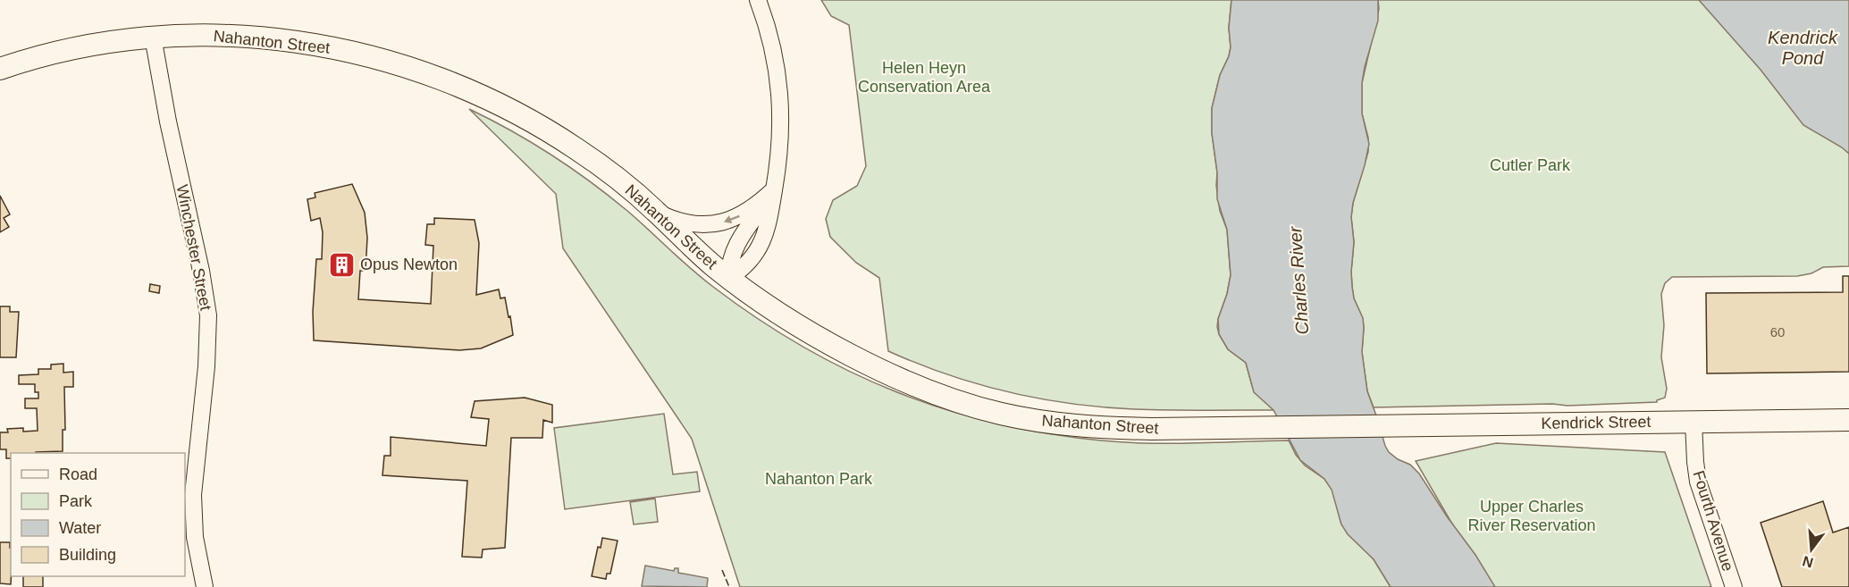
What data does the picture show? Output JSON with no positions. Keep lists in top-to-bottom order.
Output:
{
  "streets": {
    "main road": ["Nahanton Street", "Kendrick Street"],
    "street": ["Winchester Street", "Fourth Avenue"]
  },
  "crossings": [
    ["Nahanton Street", "Winchester Street"],
    ["Nahanton Street", "Kendrick Street"],
    ["Kendrick Street", "Fourth Avenue"]
  ],
  "water": ["Kendrick Pond", "Charles River"],
  "parks": [
    "Helen Heyn Conservation Area",
    "Cutler Park",
    "Nahanton Park",
    "Upper Charles River Reservation"
  ],
  "places": {
    "building": ["Opus Newton"]
  },
  "house_numbers": ["60"],
  "legend": [
    "Road",
    "Park",
    "Water",
    "Building"
  ],
  "north": "bottom"
}
